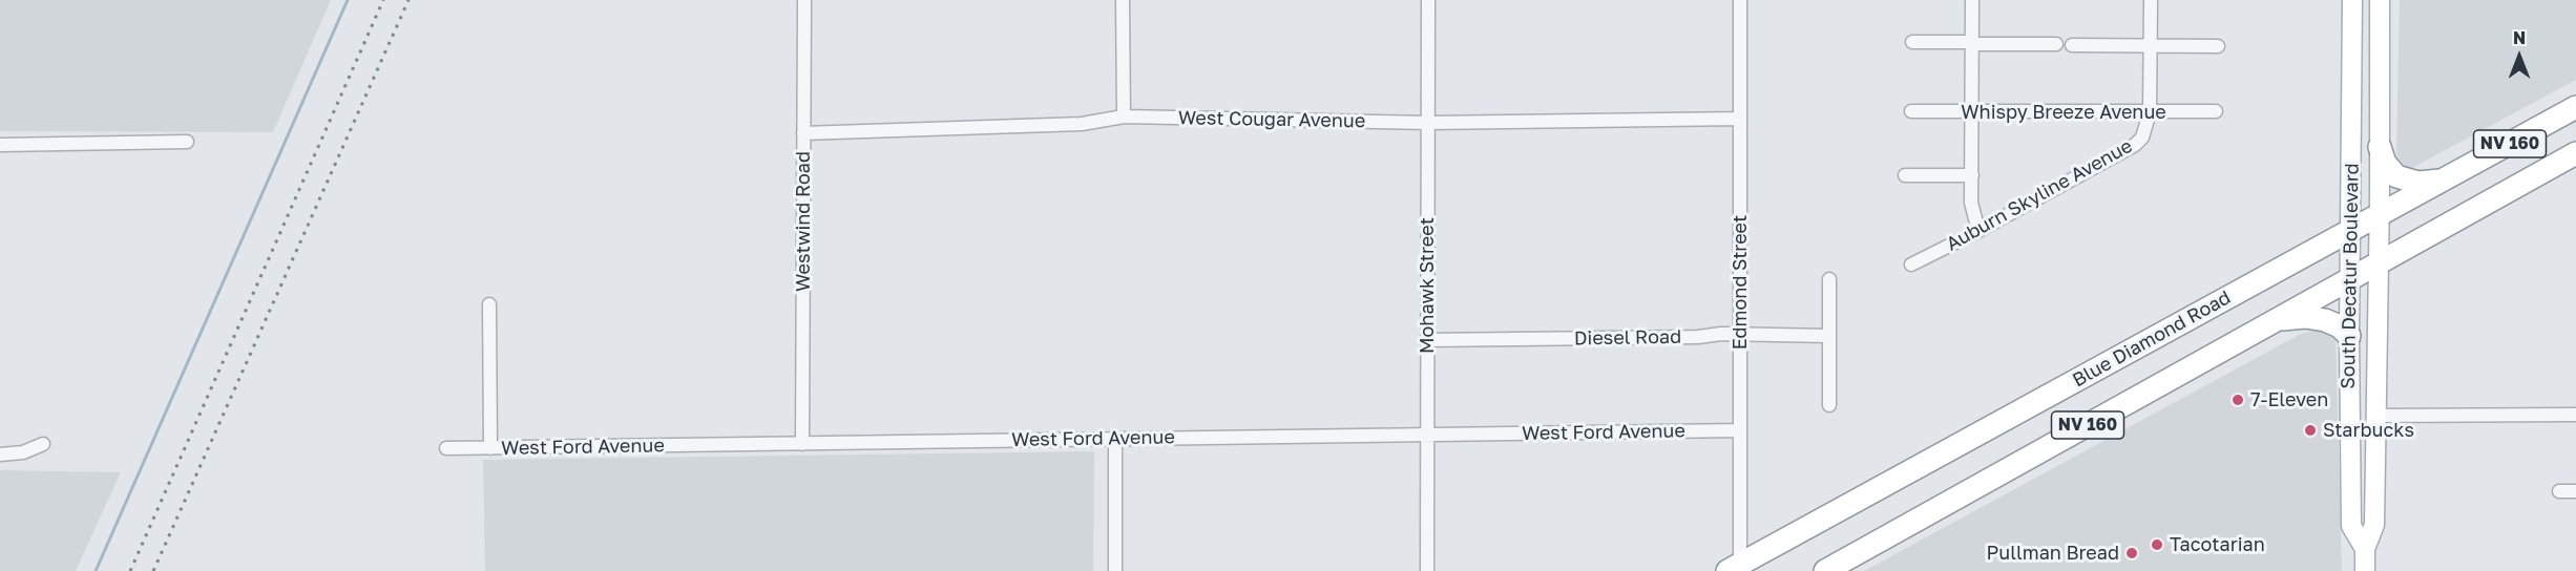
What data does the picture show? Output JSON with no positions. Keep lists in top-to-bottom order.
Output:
{
  "streets": {
    "highway": ["NV 160", "Blue Diamond Road"],
    "main road": ["South Decatur Boulevard"],
    "street": [
      "Whispy Breeze Avenue",
      "West Cougar Avenue",
      "Auburn Skyline Avenue",
      "Westwind Road",
      "Edmond Street",
      "Mohawk Street",
      "Diesel Road",
      "West Ford Avenue"
    ]
  },
  "crossings": [
    ["Whispy Breeze Avenue", "Auburn Skyline Avenue"],
    ["West Cougar Avenue", "Westwind Road"],
    ["West Cougar Avenue", "Edmond Street"],
    ["West Cougar Avenue", "Mohawk Street"],
    ["NV 160", "South Decatur Boulevard"],
    ["Westwind Road", "West Ford Avenue"],
    ["South Decatur Boulevard", "Blue Diamond Road"],
    ["Edmond Street", "Diesel Road"],
    ["Edmond Street", "Blue Diamond Road"],
    ["Edmond Street", "West Ford Avenue"],
    ["Mohawk Street", "Diesel Road"],
    ["Mohawk Street", "West Ford Avenue"]
  ],
  "places": [
    "7-Eleven",
    "Starbucks",
    "Tacotarian",
    "Pullman Bread"
  ],
  "north": "top"
}
